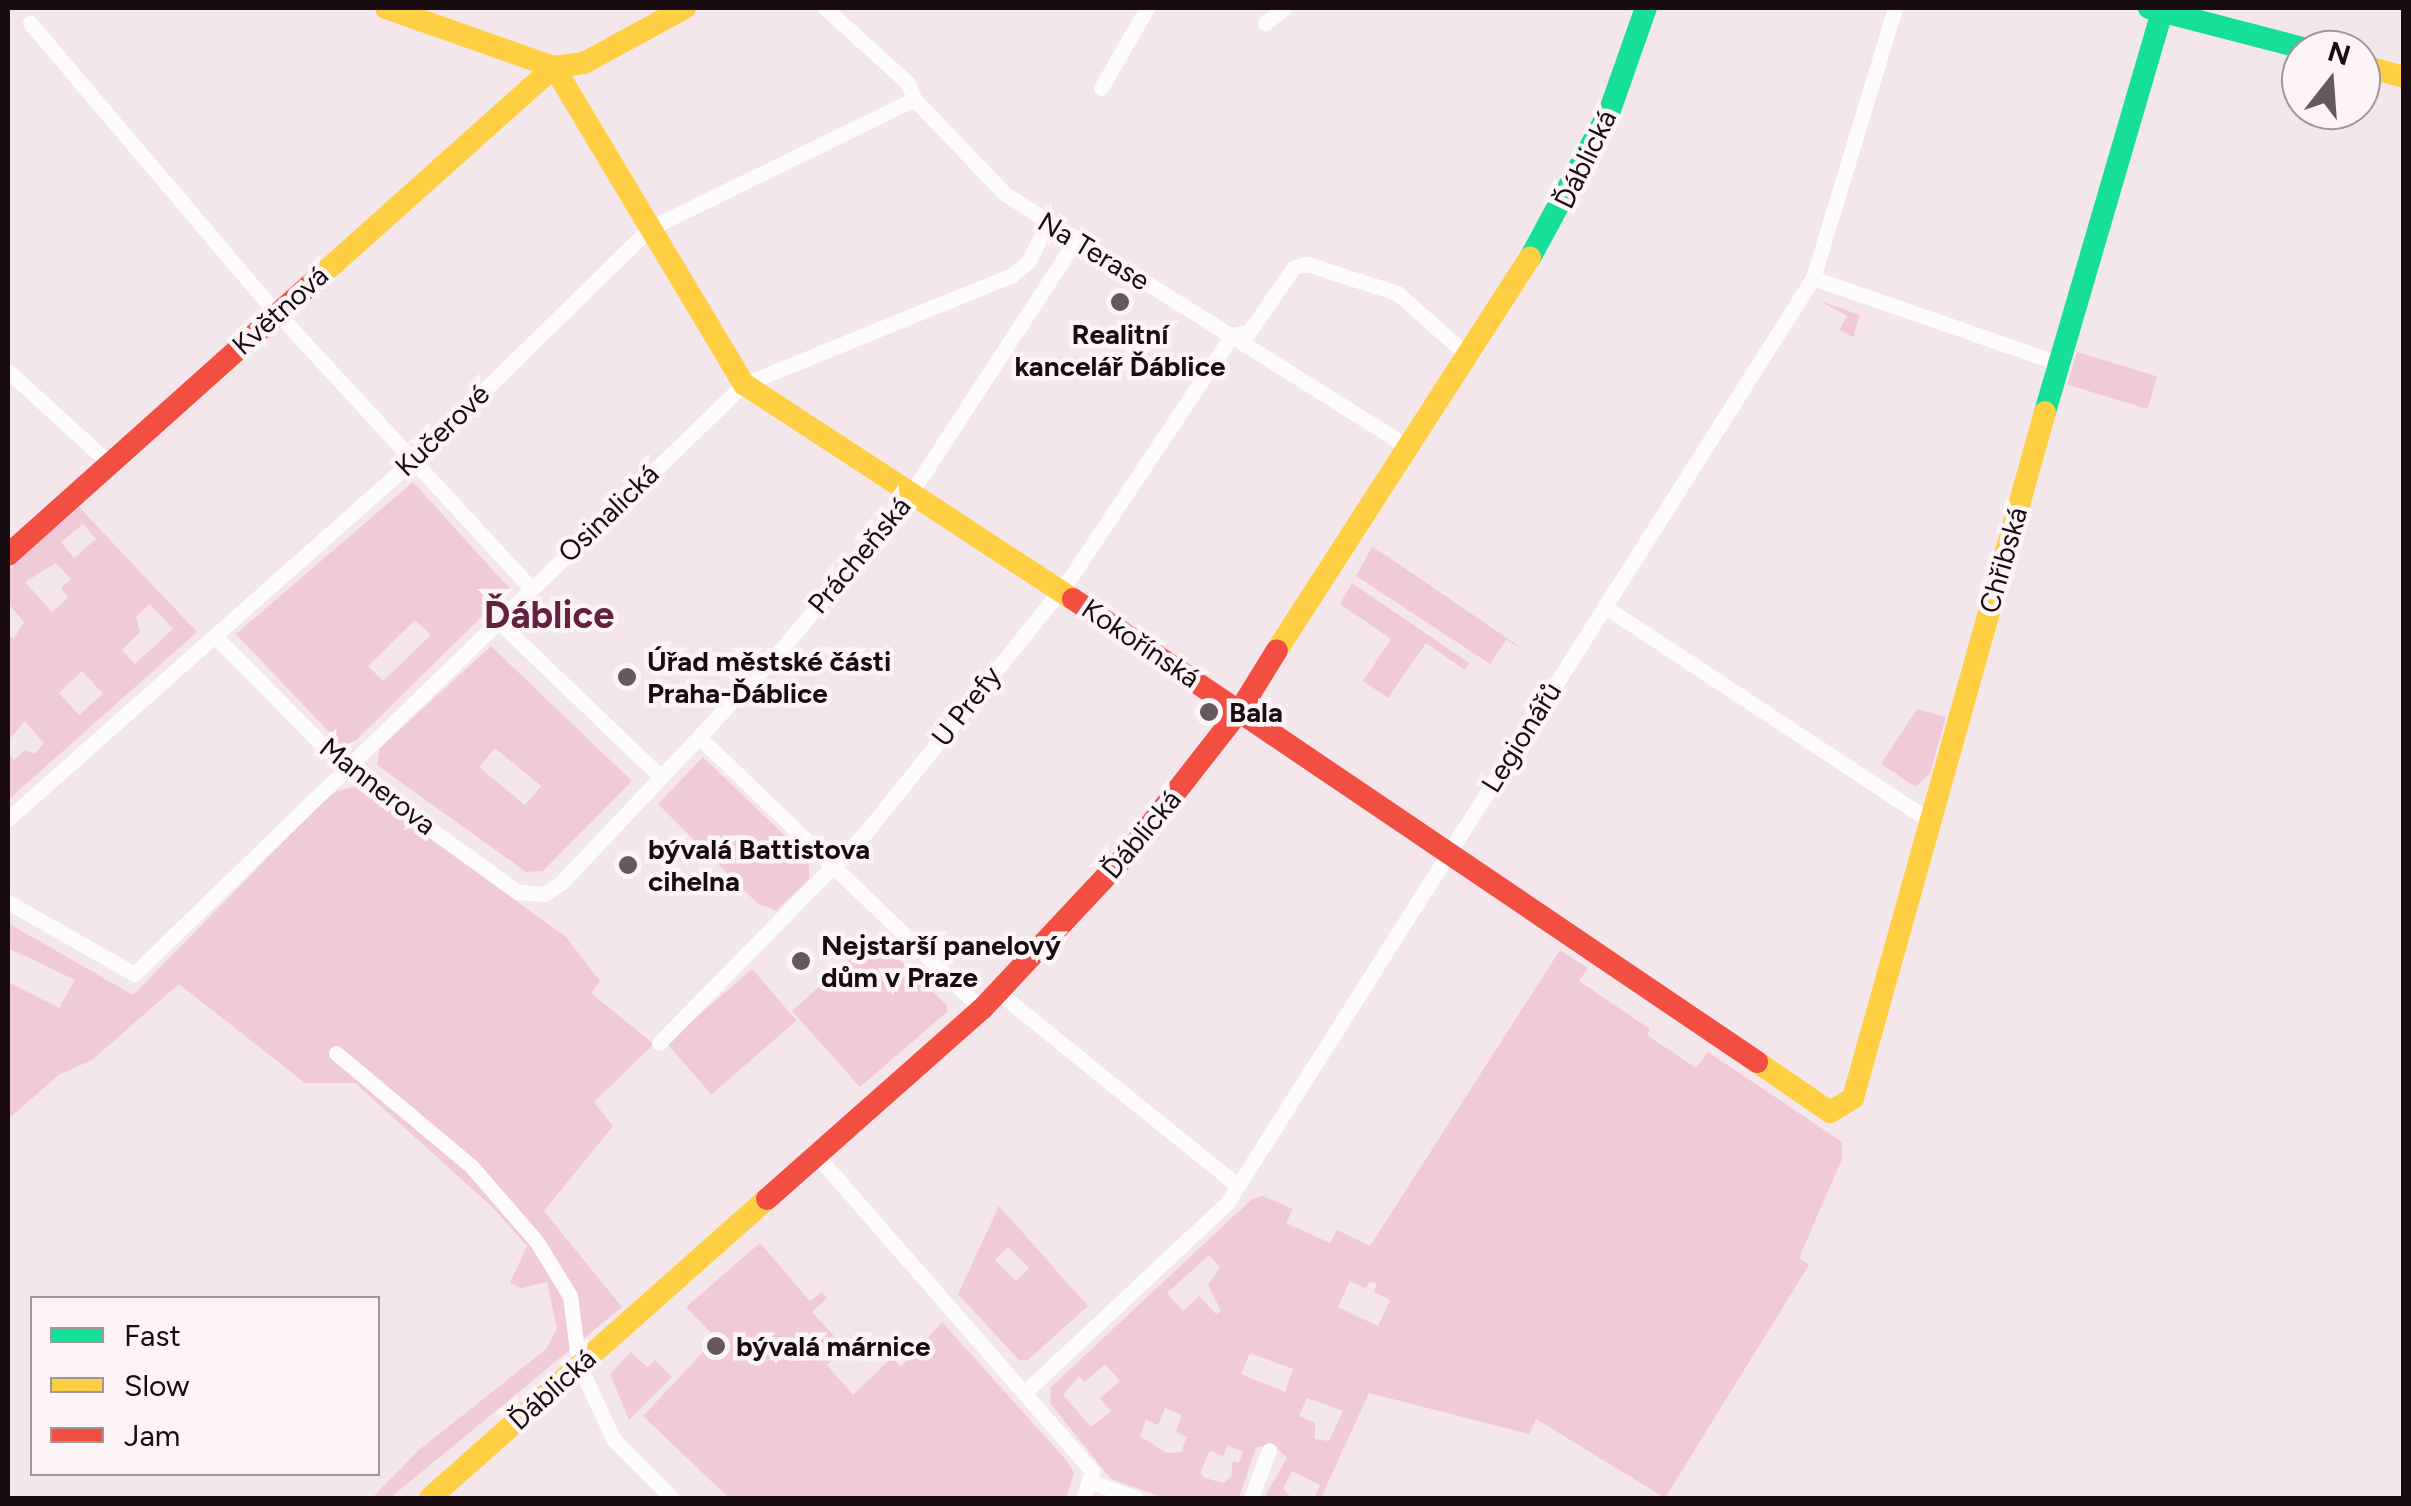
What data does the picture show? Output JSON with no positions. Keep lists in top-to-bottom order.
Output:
{
  "streets": {
    "street": [
      "Ďáblická",
      "Na Terase",
      "Květnová",
      "Kučerové",
      "Osinalická",
      "Prácheňská",
      "Chřibská",
      "Kokořínská",
      "U Prefy",
      "Legionářů",
      "Mannerova"
    ]
  },
  "crossings": [
    ["Ďáblická", "Na Terase"],
    ["Ďáblická", "Kokořínská"],
    ["Ďáblická", "U Prefy"],
    ["Na Terase", "Kučerové"],
    ["Na Terase", "Osinalická"],
    ["Na Terase", "Prácheňská"],
    ["Na Terase", "U Prefy"],
    ["Květnová", "Kokořínská"],
    ["Kučerové", "Kokořínská"],
    ["Kučerové", "Mannerova"],
    ["Osinalická", "Kokořínská"],
    ["Osinalická", "Mannerova"],
    ["Prácheňská", "Kokořínská"],
    ["Prácheňská", "Mannerova"],
    ["Chřibská", "Kokořínská"],
    ["Kokořínská", "U Prefy"],
    ["Kokořínská", "Legionářů"]
  ],
  "districts": ["Ďáblice"],
  "places": [
    "Realitní kancelář Ďáblice",
    "Úřad městské části Praha-Ďáblice",
    "Bala",
    "bývalá Battistova cihelna",
    "Nejstarší panelový dům v Praze",
    "bývalá márnice"
  ],
  "legend": ["Fast", "Slow", "Jam"],
  "north": "top"
}
